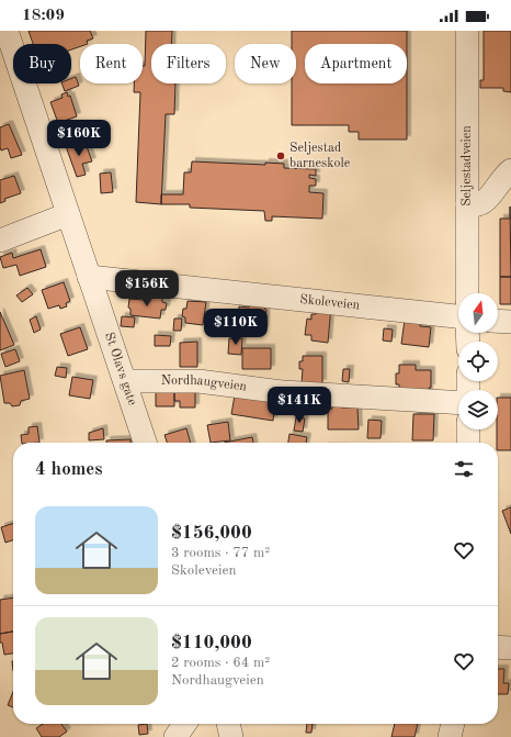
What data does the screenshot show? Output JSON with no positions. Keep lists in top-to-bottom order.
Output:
{
  "streets": {
    "street": [
      "Seljestadveien",
      "Skoleveien",
      "St Olavs gate",
      "Nordhaugveien"
    ]
  },
  "crossings": [
    ["Skoleveien", "St Olavs gate"],
    ["St Olavs gate", "Nordhaugveien"]
  ],
  "places": ["Seljestad barneskole"],
  "north": "top",
  "page": {
    "status": "18:09",
    "chip": [
      "Buy",
      "Rent",
      "Filters",
      "New",
      "Apartment"
    ],
    "price": [
      "$160K",
      "$156K",
      "$110K",
      "$141K"
    ],
    "heading": "4 homes",
    "list": [
      {
        "name": "$156,000",
        "note": "3 rooms · 77 m² · Skoleveien"
      },
      {
        "name": "$110,000",
        "note": "2 rooms · 64 m² · Nordhaugveien"
      }
    ]
  }
}
